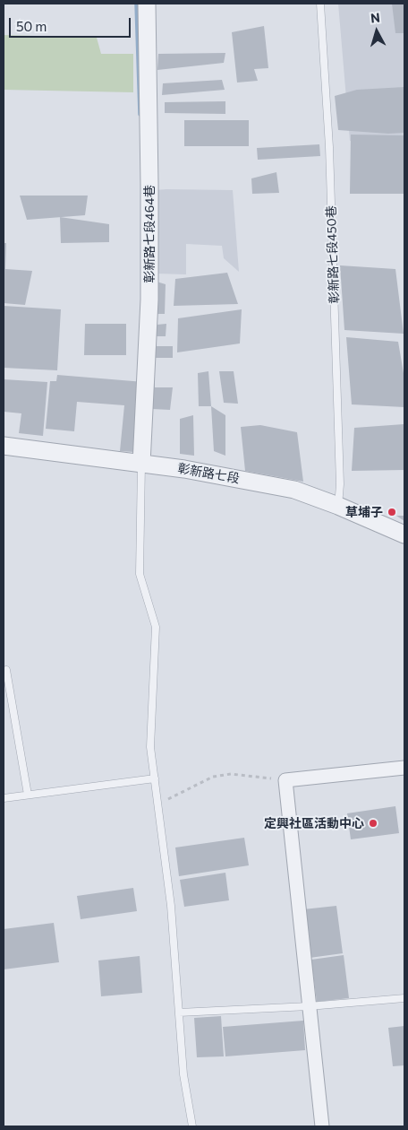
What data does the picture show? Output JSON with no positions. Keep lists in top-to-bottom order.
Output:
{
  "streets": {
    "street": ["彰新路七段464巷", "彰新路七段"],
    "lane": ["彰新路七段450巷"]
  },
  "crossings": [
    ["彰新路七段464巷", "彰新路七段"],
    ["彰新路七段450巷", "彰新路七段"]
  ],
  "places": ["草埔子", "定興社區活動中心"],
  "scale_bar": "50 m",
  "north": "top"
}
